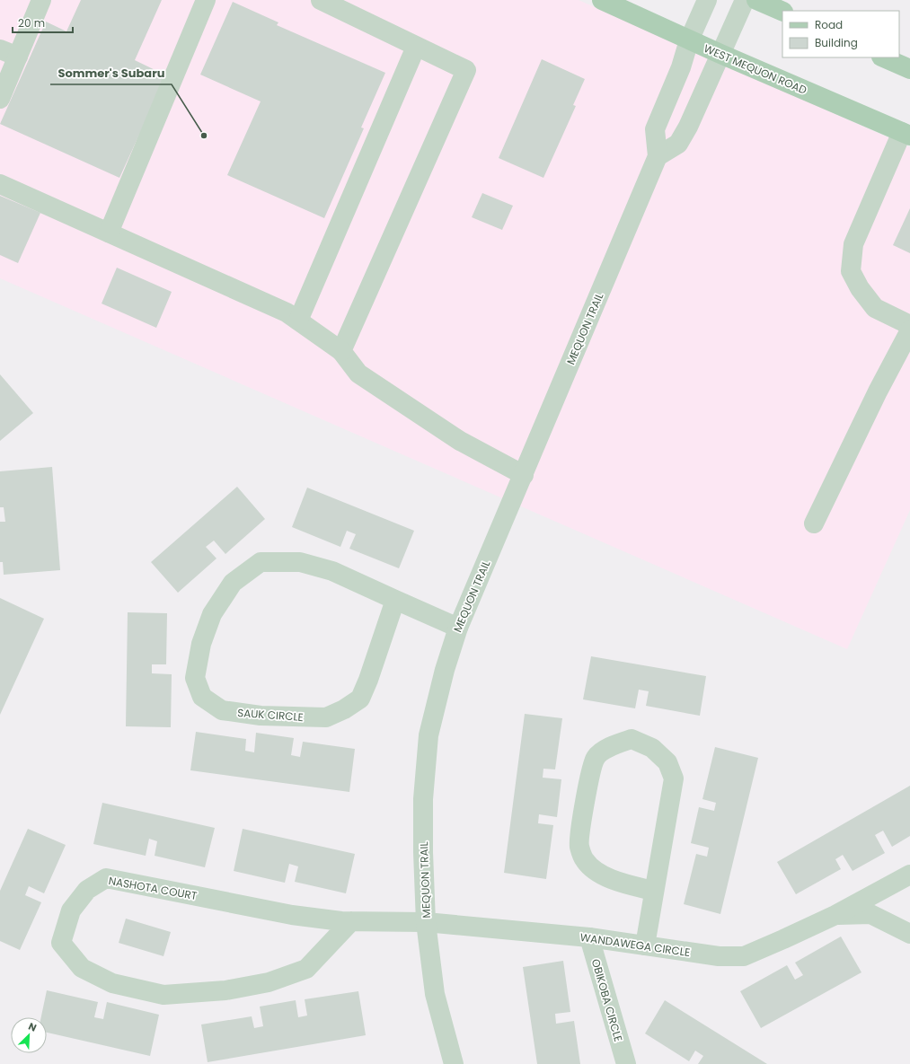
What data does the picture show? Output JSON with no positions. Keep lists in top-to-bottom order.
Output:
{
  "streets": {
    "main road": ["WEST MEQUON ROAD"],
    "street": [
      "MEQUON TRAIL",
      "SAUK CIRCLE",
      "NASHOTA COURT",
      "WANDAWEGA CIRCLE",
      "OBIKOBA CIRCLE"
    ]
  },
  "crossings": [
    ["WEST MEQUON ROAD", "MEQUON TRAIL"],
    ["MEQUON TRAIL", "SAUK CIRCLE"],
    ["MEQUON TRAIL", "NASHOTA COURT"],
    ["MEQUON TRAIL", "WANDAWEGA CIRCLE"],
    ["NASHOTA COURT", "WANDAWEGA CIRCLE"],
    ["WANDAWEGA CIRCLE", "OBIKOBA CIRCLE"]
  ],
  "places": ["Sommer's Subaru"],
  "legend": ["Road", "Building"],
  "scale_bar": "20 m",
  "north": "top right"
}
